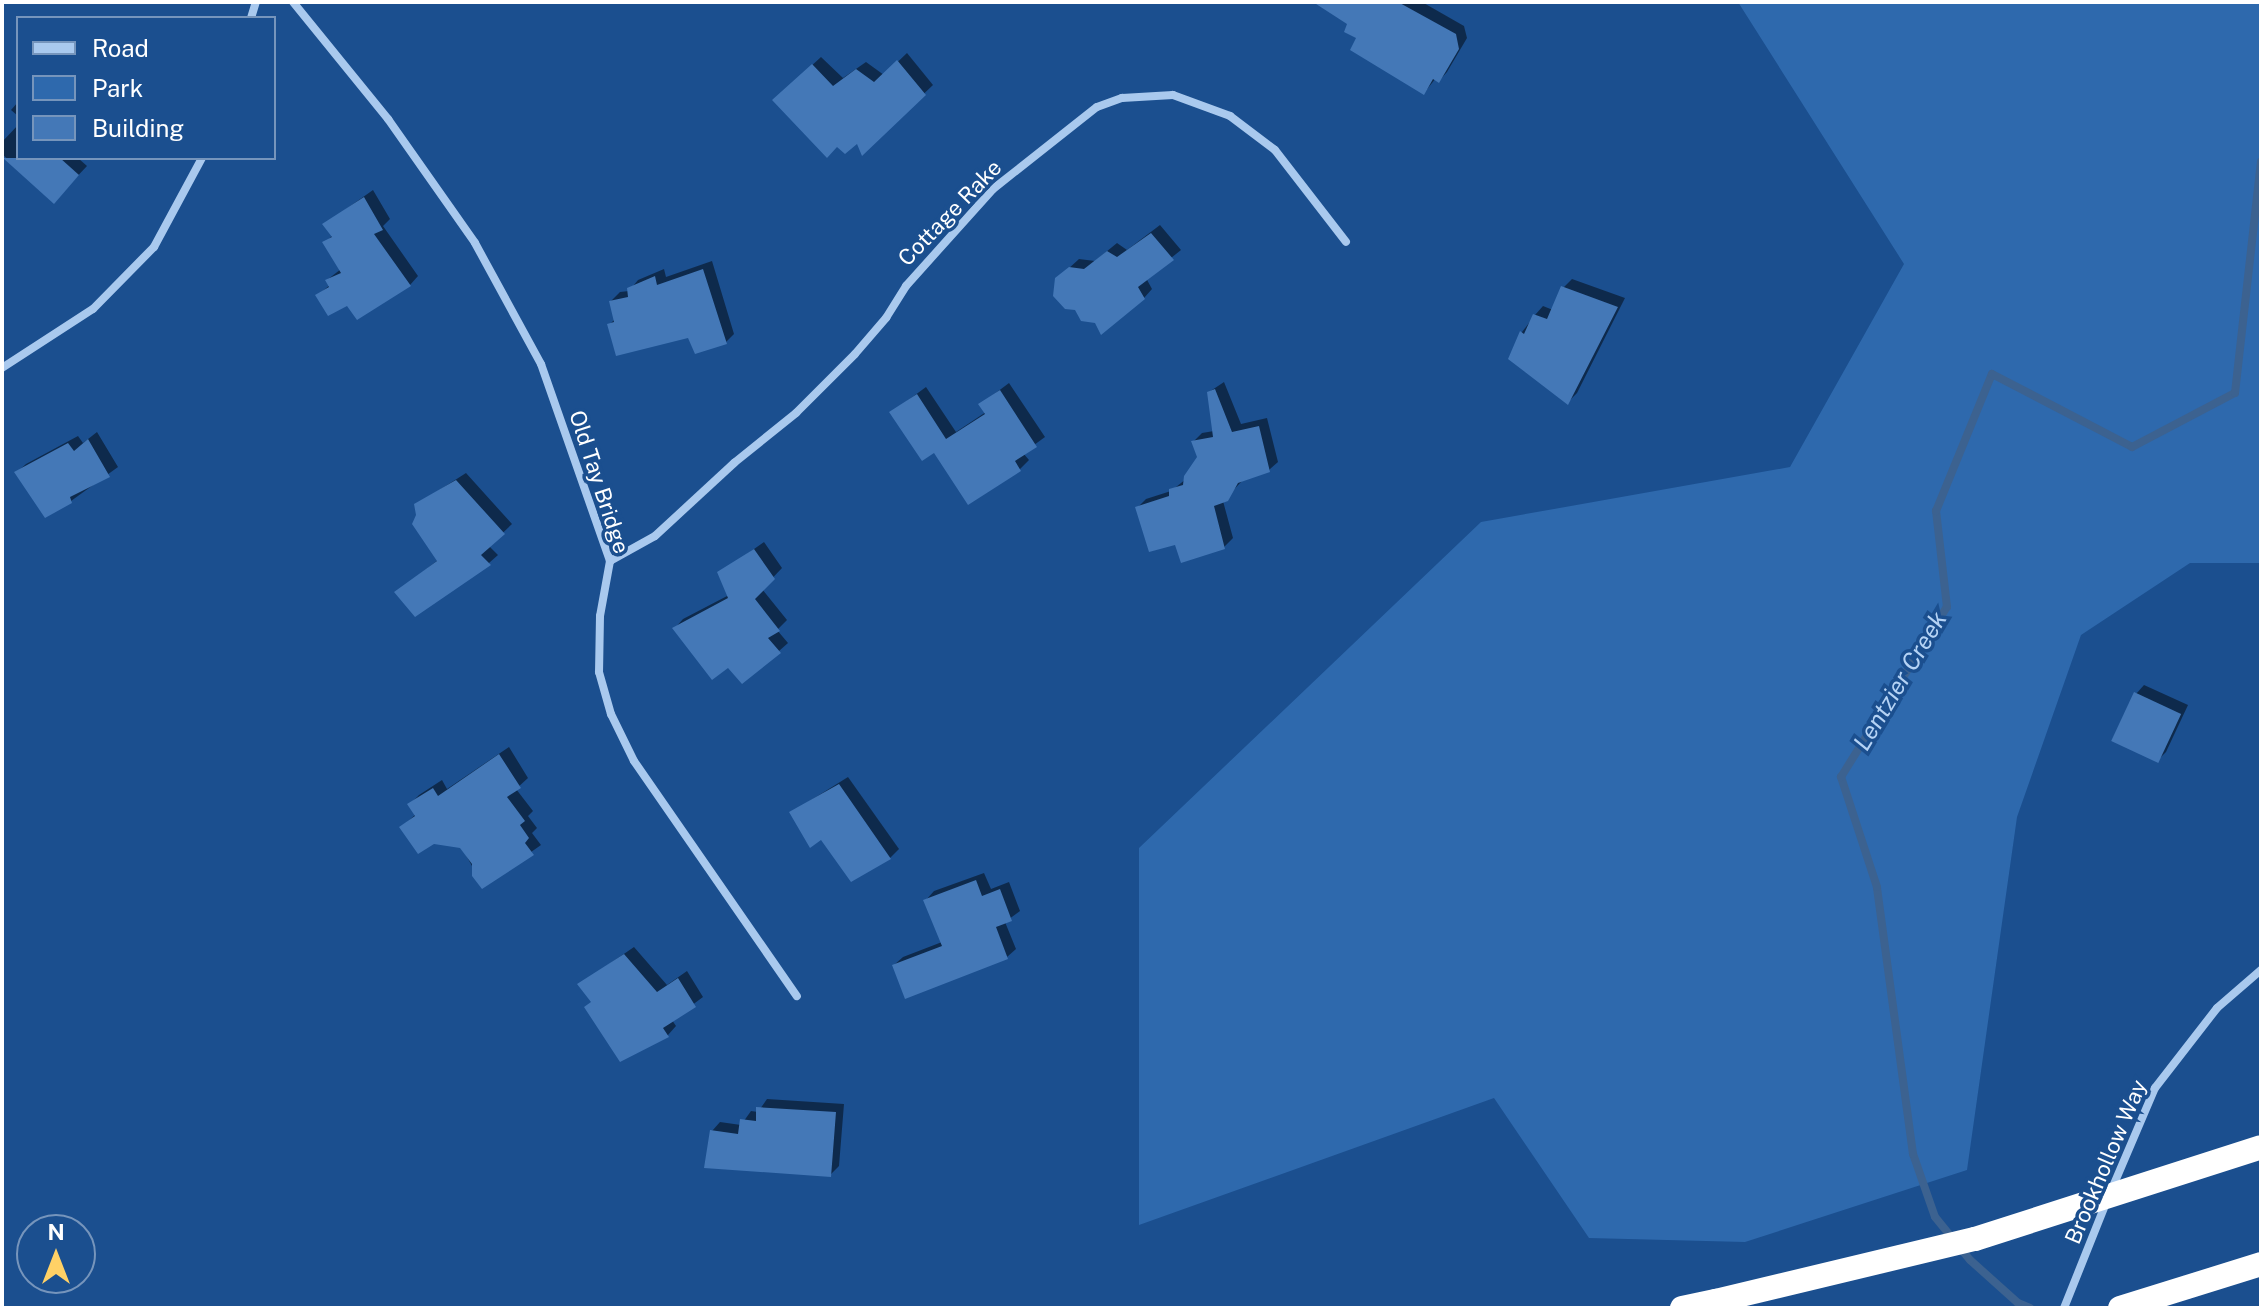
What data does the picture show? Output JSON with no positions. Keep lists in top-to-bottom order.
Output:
{
  "streets": {
    "street": ["Cottage Rake", "Old Tay Bridge", "Brookhollow Way"]
  },
  "crossings": [
    ["Cottage Rake", "Old Tay Bridge"]
  ],
  "water": ["Lentzier Creek"],
  "legend": ["Road", "Park", "Building"],
  "north": "top"
}
